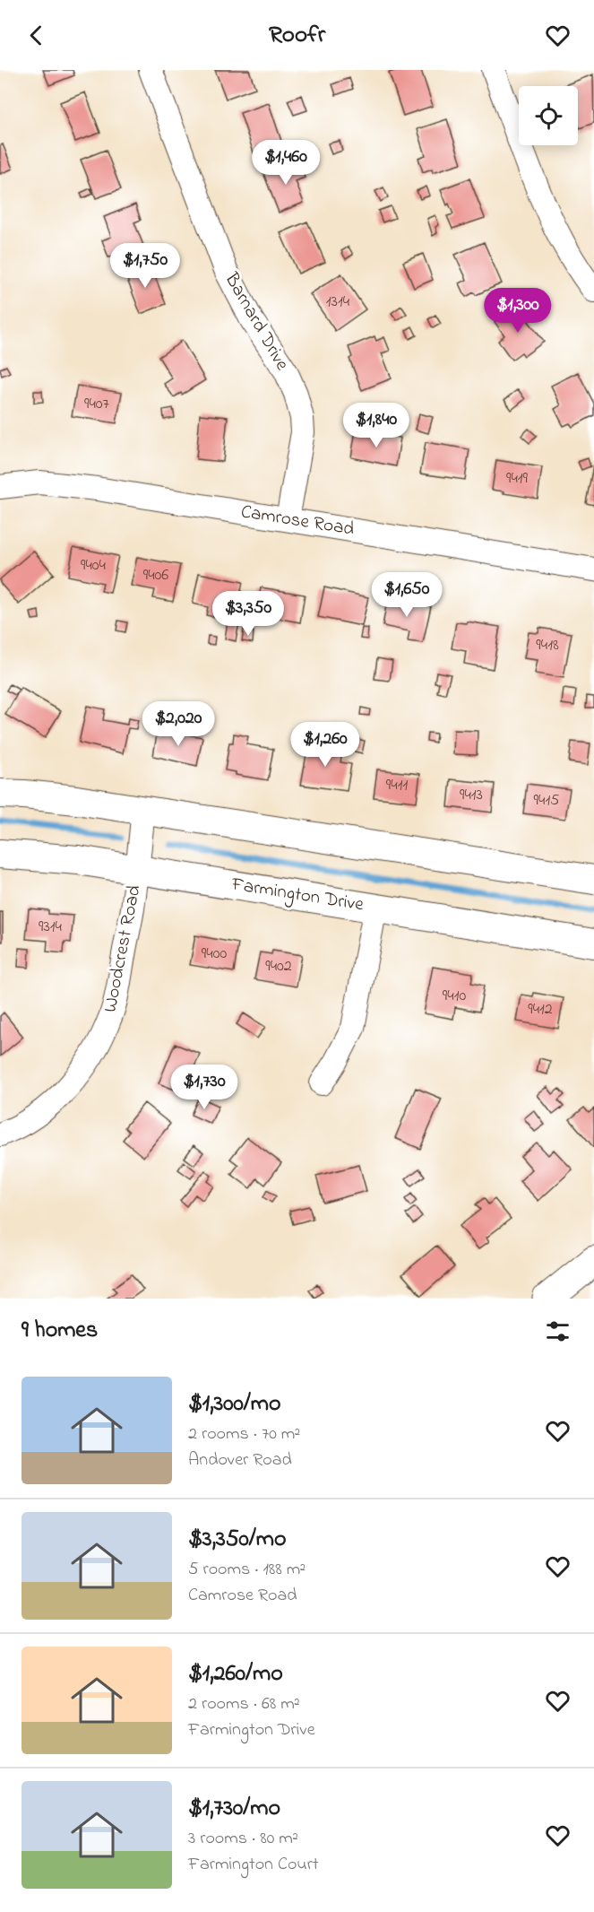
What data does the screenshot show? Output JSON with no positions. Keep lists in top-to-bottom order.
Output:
{
  "streets": {
    "street": [
      "Barnard Drive",
      "Camrose Road",
      "Farmington Drive",
      "Woodcrest Road"
    ]
  },
  "crossings": [
    ["Barnard Drive", "Camrose Road"],
    ["Farmington Drive", "Woodcrest Road"]
  ],
  "house_numbers": [
    "1314",
    "9407",
    "9419",
    "9404",
    "9406",
    "9418",
    "9411",
    "9413",
    "9415",
    "9314",
    "9400",
    "9402",
    "9410",
    "9412"
  ],
  "page": {
    "header": "Roofr",
    "price": [
      "$1,460",
      "$1,750",
      "$1,300",
      "$1,840",
      "$1,650",
      "$3,350",
      "$2,020",
      "$1,260",
      "$1,730"
    ],
    "heading": "9 homes",
    "list": [
      {
        "name": "$1,300/mo",
        "note": "2 rooms · 70 m² · Andover Road"
      },
      {
        "name": "$3,350/mo",
        "note": "5 rooms · 188 m² · Camrose Road"
      },
      {
        "name": "$1,260/mo",
        "note": "2 rooms · 68 m² · Farmington Drive"
      },
      {
        "name": "$1,730/mo",
        "note": "3 rooms · 80 m² · Farmington Court"
      }
    ]
  }
}
